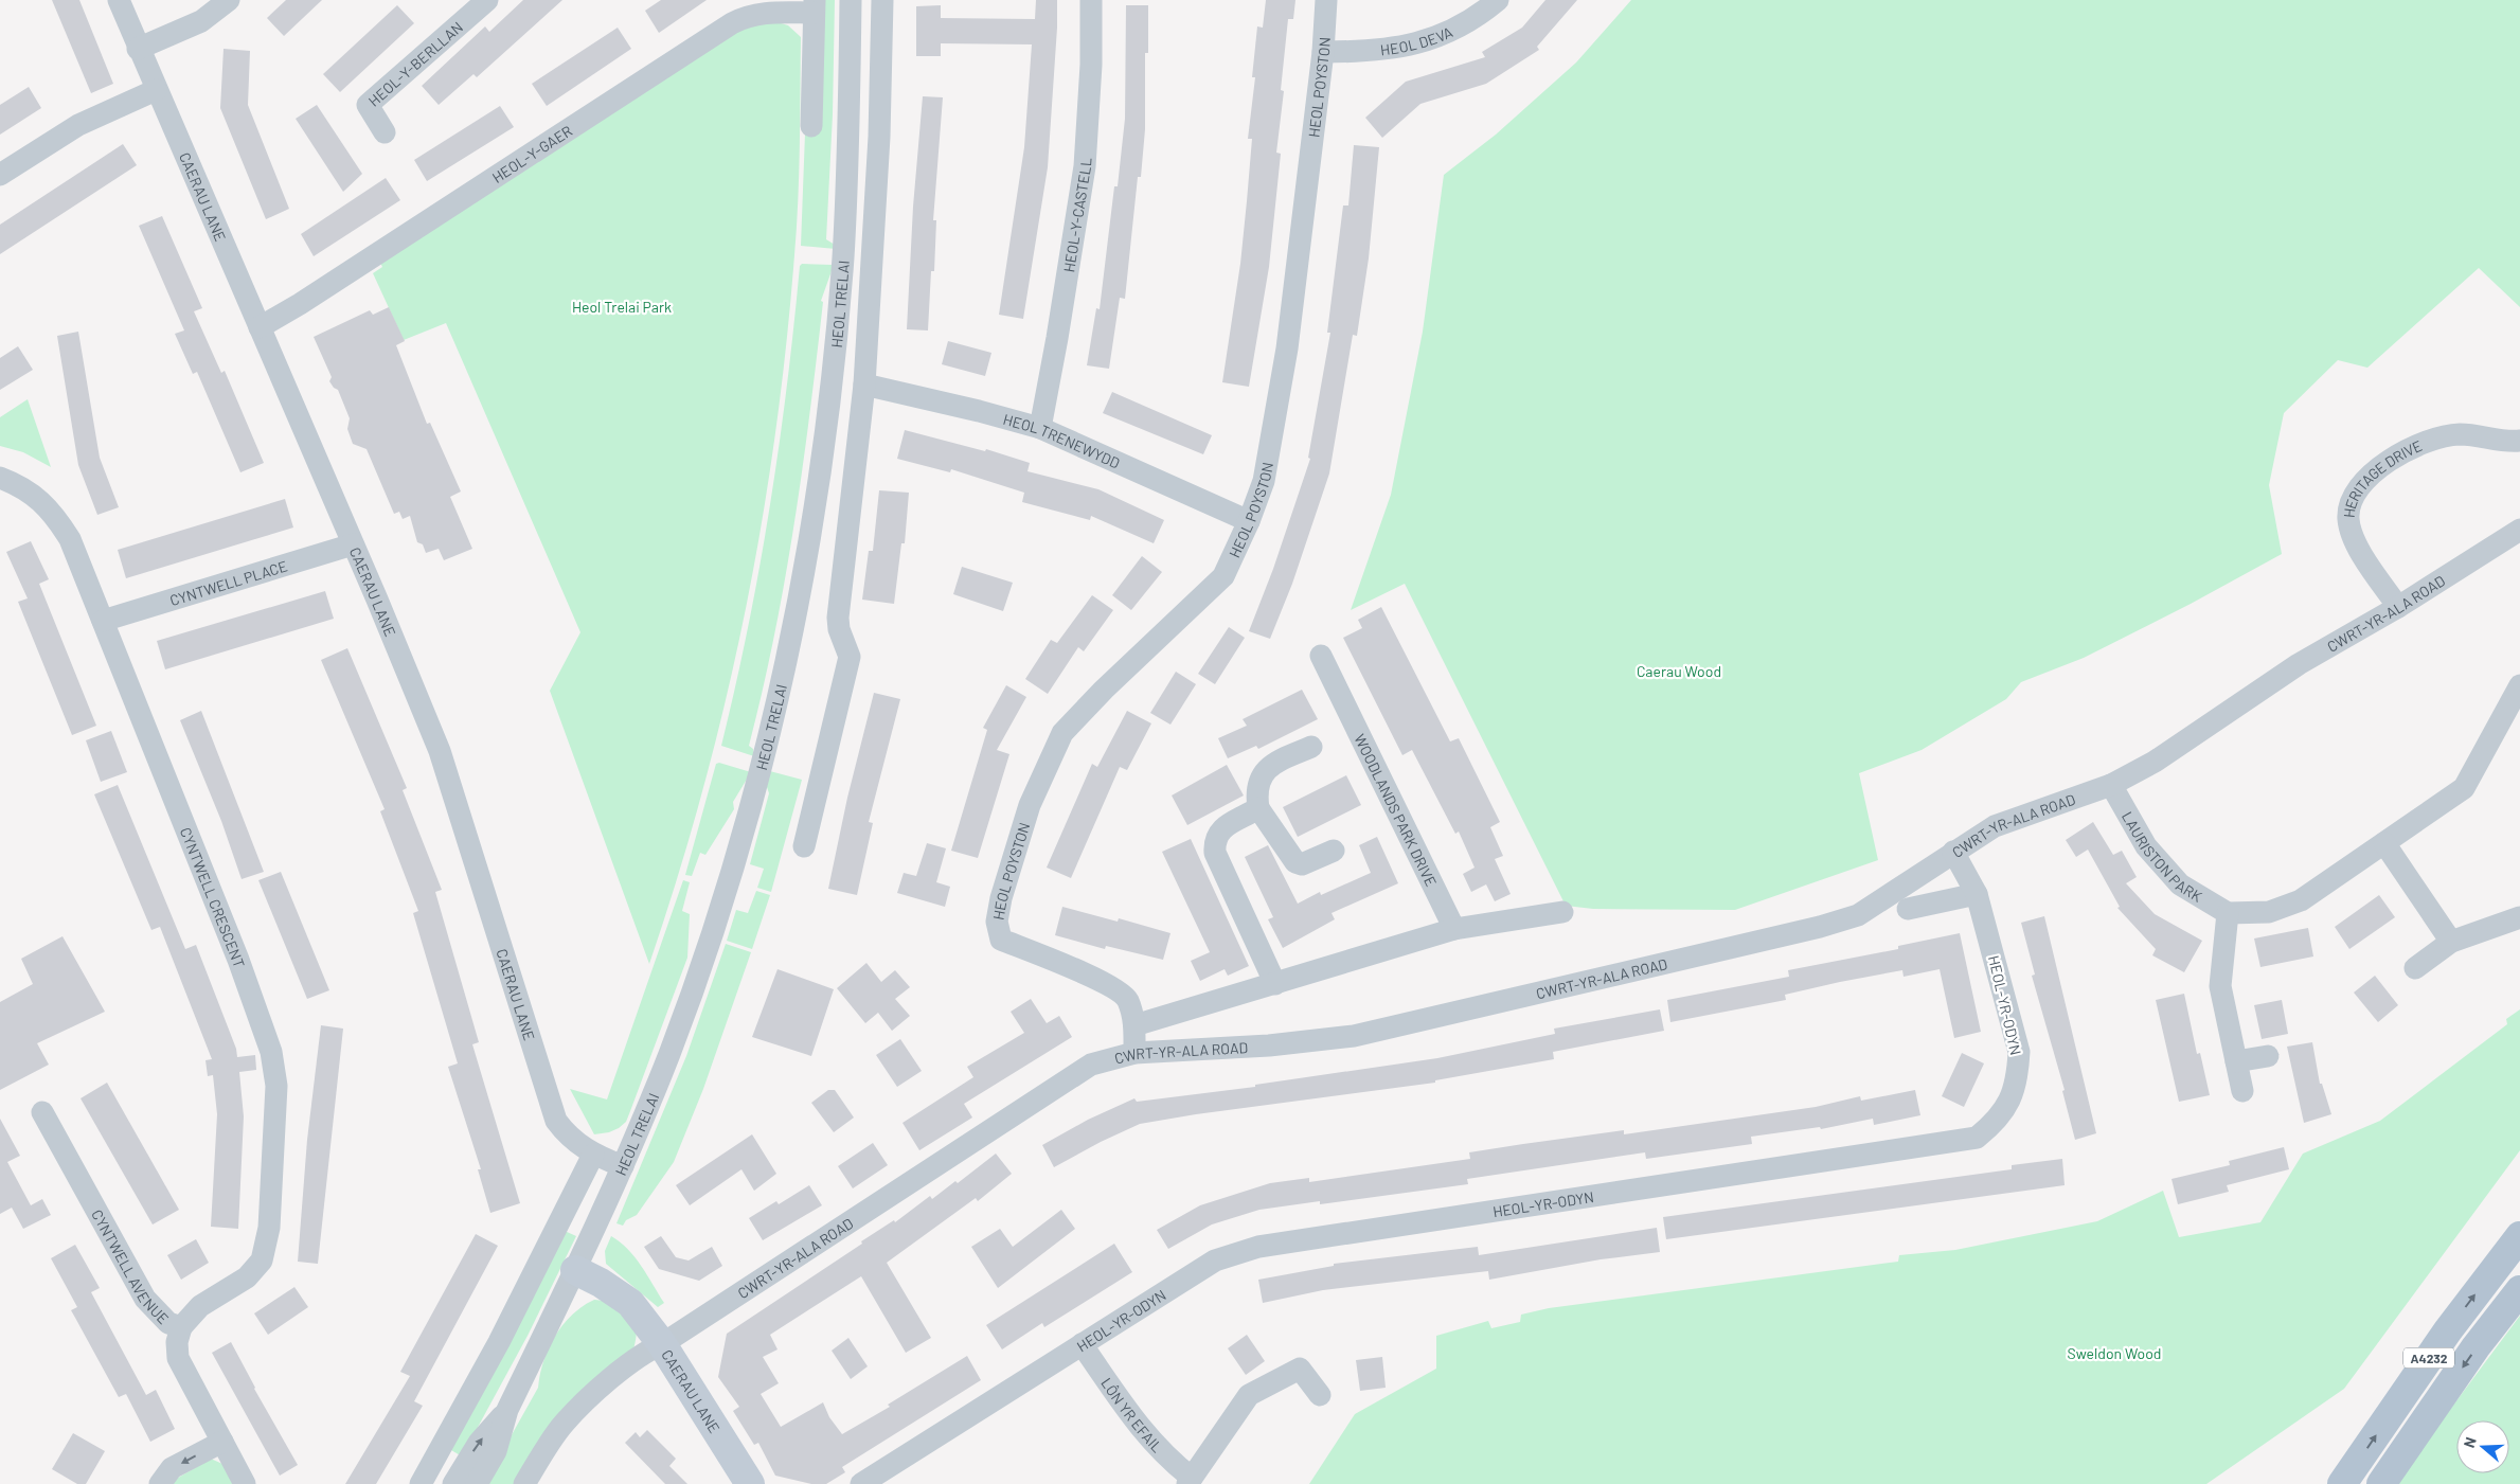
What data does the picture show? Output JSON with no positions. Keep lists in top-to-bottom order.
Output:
{
  "streets": {
    "main road": ["A4232"],
    "street": [
      "HEOL DEVA",
      "HEOL-Y-BERLLAN",
      "HEOL POYSTON",
      "HEOL-Y-GAER",
      "CAERAU LANE",
      "HEOL-Y-CASTELL",
      "HEOL TRELAI",
      "HEOL TRENEWYDD",
      "HERITAGE DRIVE",
      "CYNTWELL PLACE",
      "CWRT-YR-ALA ROAD",
      "WOODLANDS PARK DRIVE",
      "LAURISTON PARK",
      "CYNTWELL CRESCENT",
      "HEOL-YR-ODYN",
      "CYNTWELL AVENUE",
      "LÔN YR EFAIL"
    ]
  },
  "crossings": [
    ["HEOL DEVA", "HEOL POYSTON"],
    ["HEOL POYSTON", "HEOL TRENEWYDD"],
    ["HEOL-Y-GAER", "CAERAU LANE"],
    ["CAERAU LANE", "HEOL TRELAI"],
    ["CAERAU LANE", "CYNTWELL PLACE"],
    ["CAERAU LANE", "CWRT-YR-ALA ROAD"],
    ["HEOL-Y-CASTELL", "HEOL TRENEWYDD"],
    ["HEOL TRELAI", "HEOL TRENEWYDD"],
    ["HERITAGE DRIVE", "CWRT-YR-ALA ROAD"],
    ["CYNTWELL PLACE", "CYNTWELL CRESCENT"],
    ["CWRT-YR-ALA ROAD", "LAURISTON PARK"],
    ["CWRT-YR-ALA ROAD", "HEOL-YR-ODYN"],
    ["CYNTWELL CRESCENT", "CYNTWELL AVENUE"],
    ["HEOL-YR-ODYN", "LÔN YR EFAIL"]
  ],
  "parks": ["Heol Trelai Park", "Caerau Wood", "Sweldon Wood"],
  "north": "left"
}
